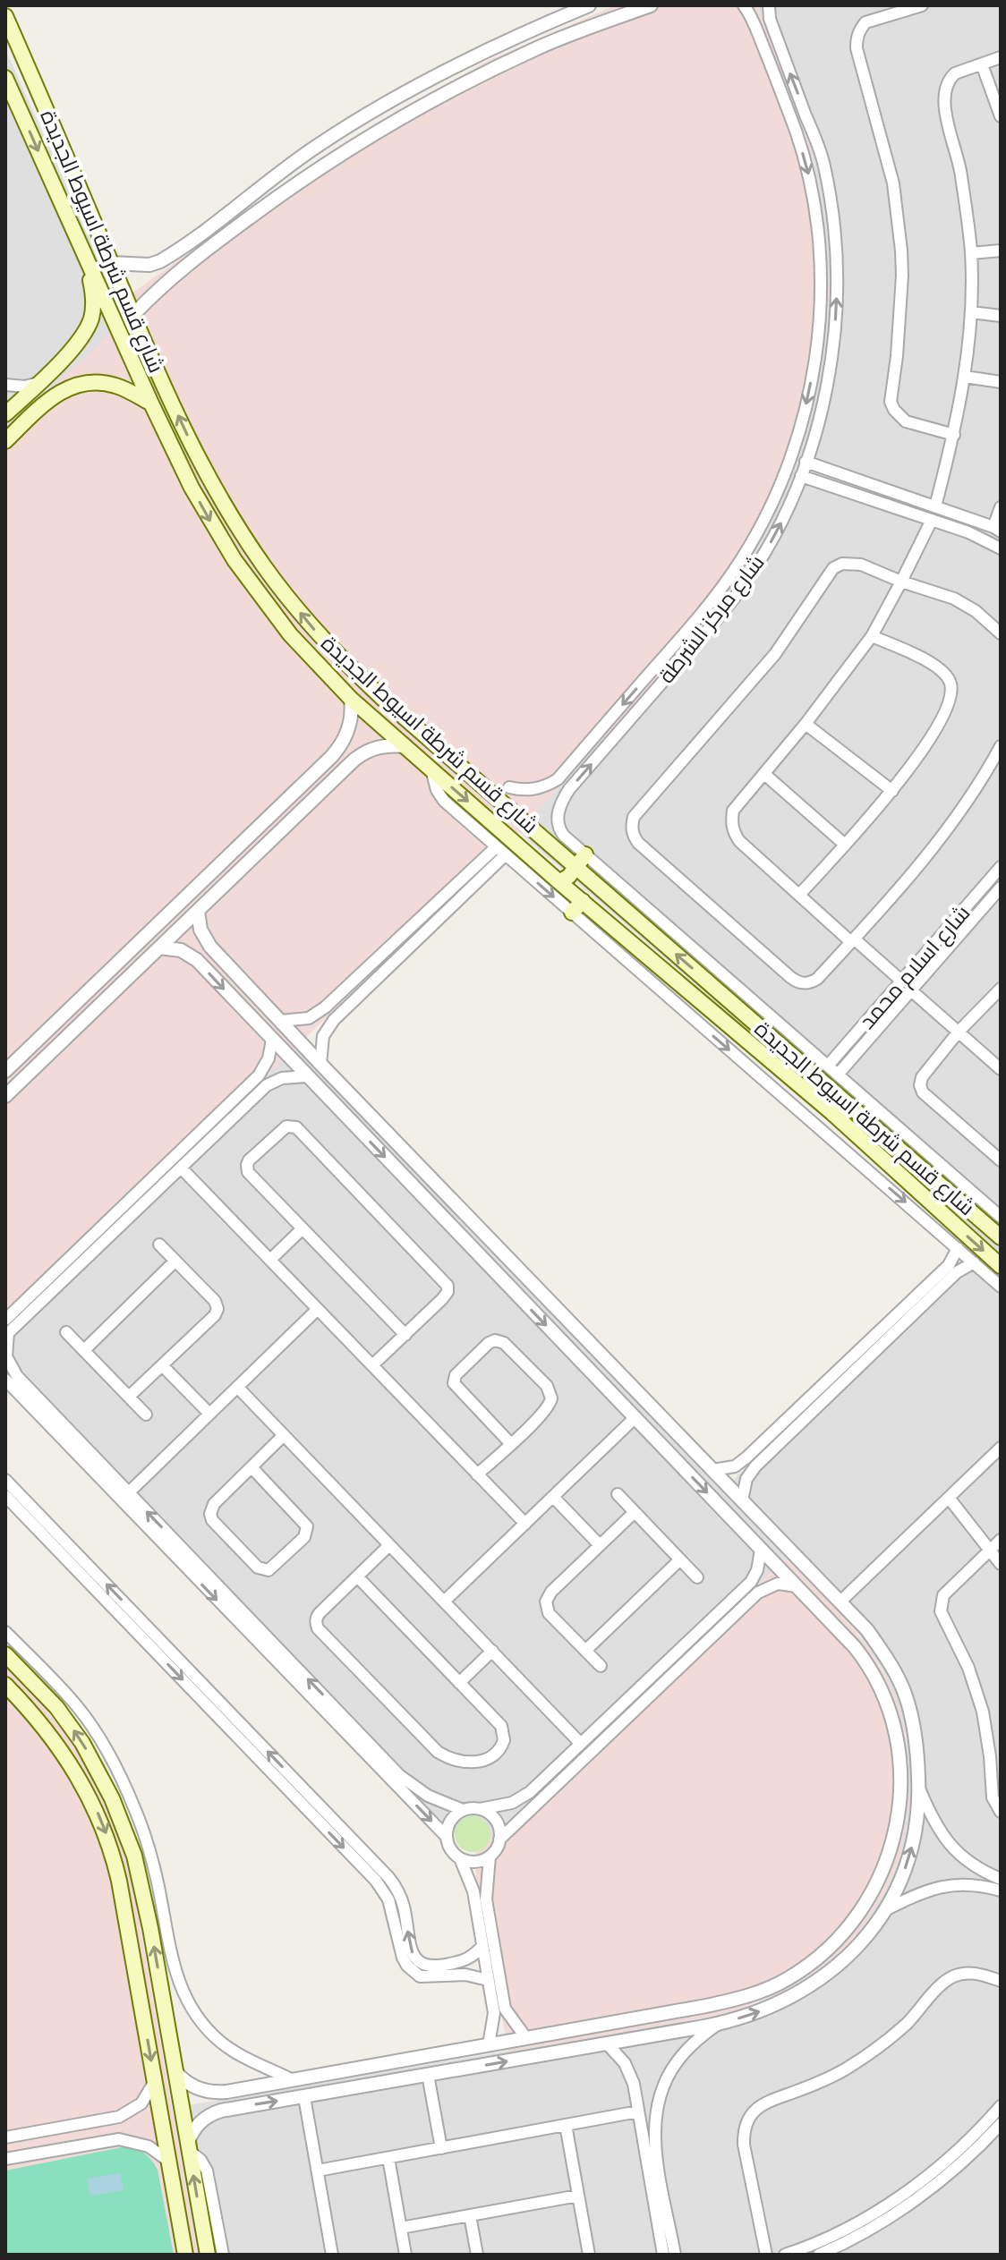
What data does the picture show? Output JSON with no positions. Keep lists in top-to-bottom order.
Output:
{
  "streets": {
    "main road": ["شارع قسم شرطة اسيوط الجديدة"],
    "street": ["شارع مركز الشرطة", "شارع اسلام محمد"]
  },
  "crossings": [
    ["شارع قسم شرطة اسيوط الجديدة", "شارع مركز الشرطة"]
  ]
}
